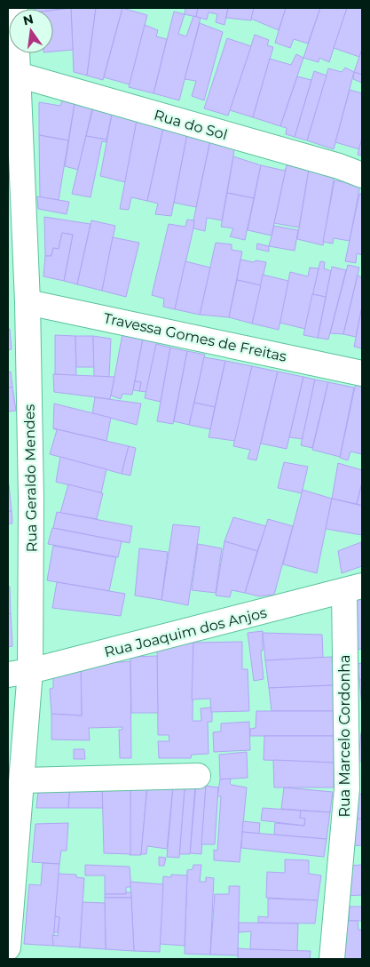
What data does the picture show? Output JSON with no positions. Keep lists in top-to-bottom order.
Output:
{
  "streets": {
    "street": [
      "Rua do Sol",
      "Travessa Gomes de Freitas",
      "Rua Geraldo Mendes",
      "Rua Joaquim dos Anjos",
      "Rua Marcelo Cordonha"
    ]
  },
  "crossings": [
    ["Rua do Sol", "Rua Geraldo Mendes"],
    ["Travessa Gomes de Freitas", "Rua Geraldo Mendes"],
    ["Rua Geraldo Mendes", "Rua Joaquim dos Anjos"],
    ["Rua Joaquim dos Anjos", "Rua Marcelo Cordonha"]
  ],
  "north": "top"
}
